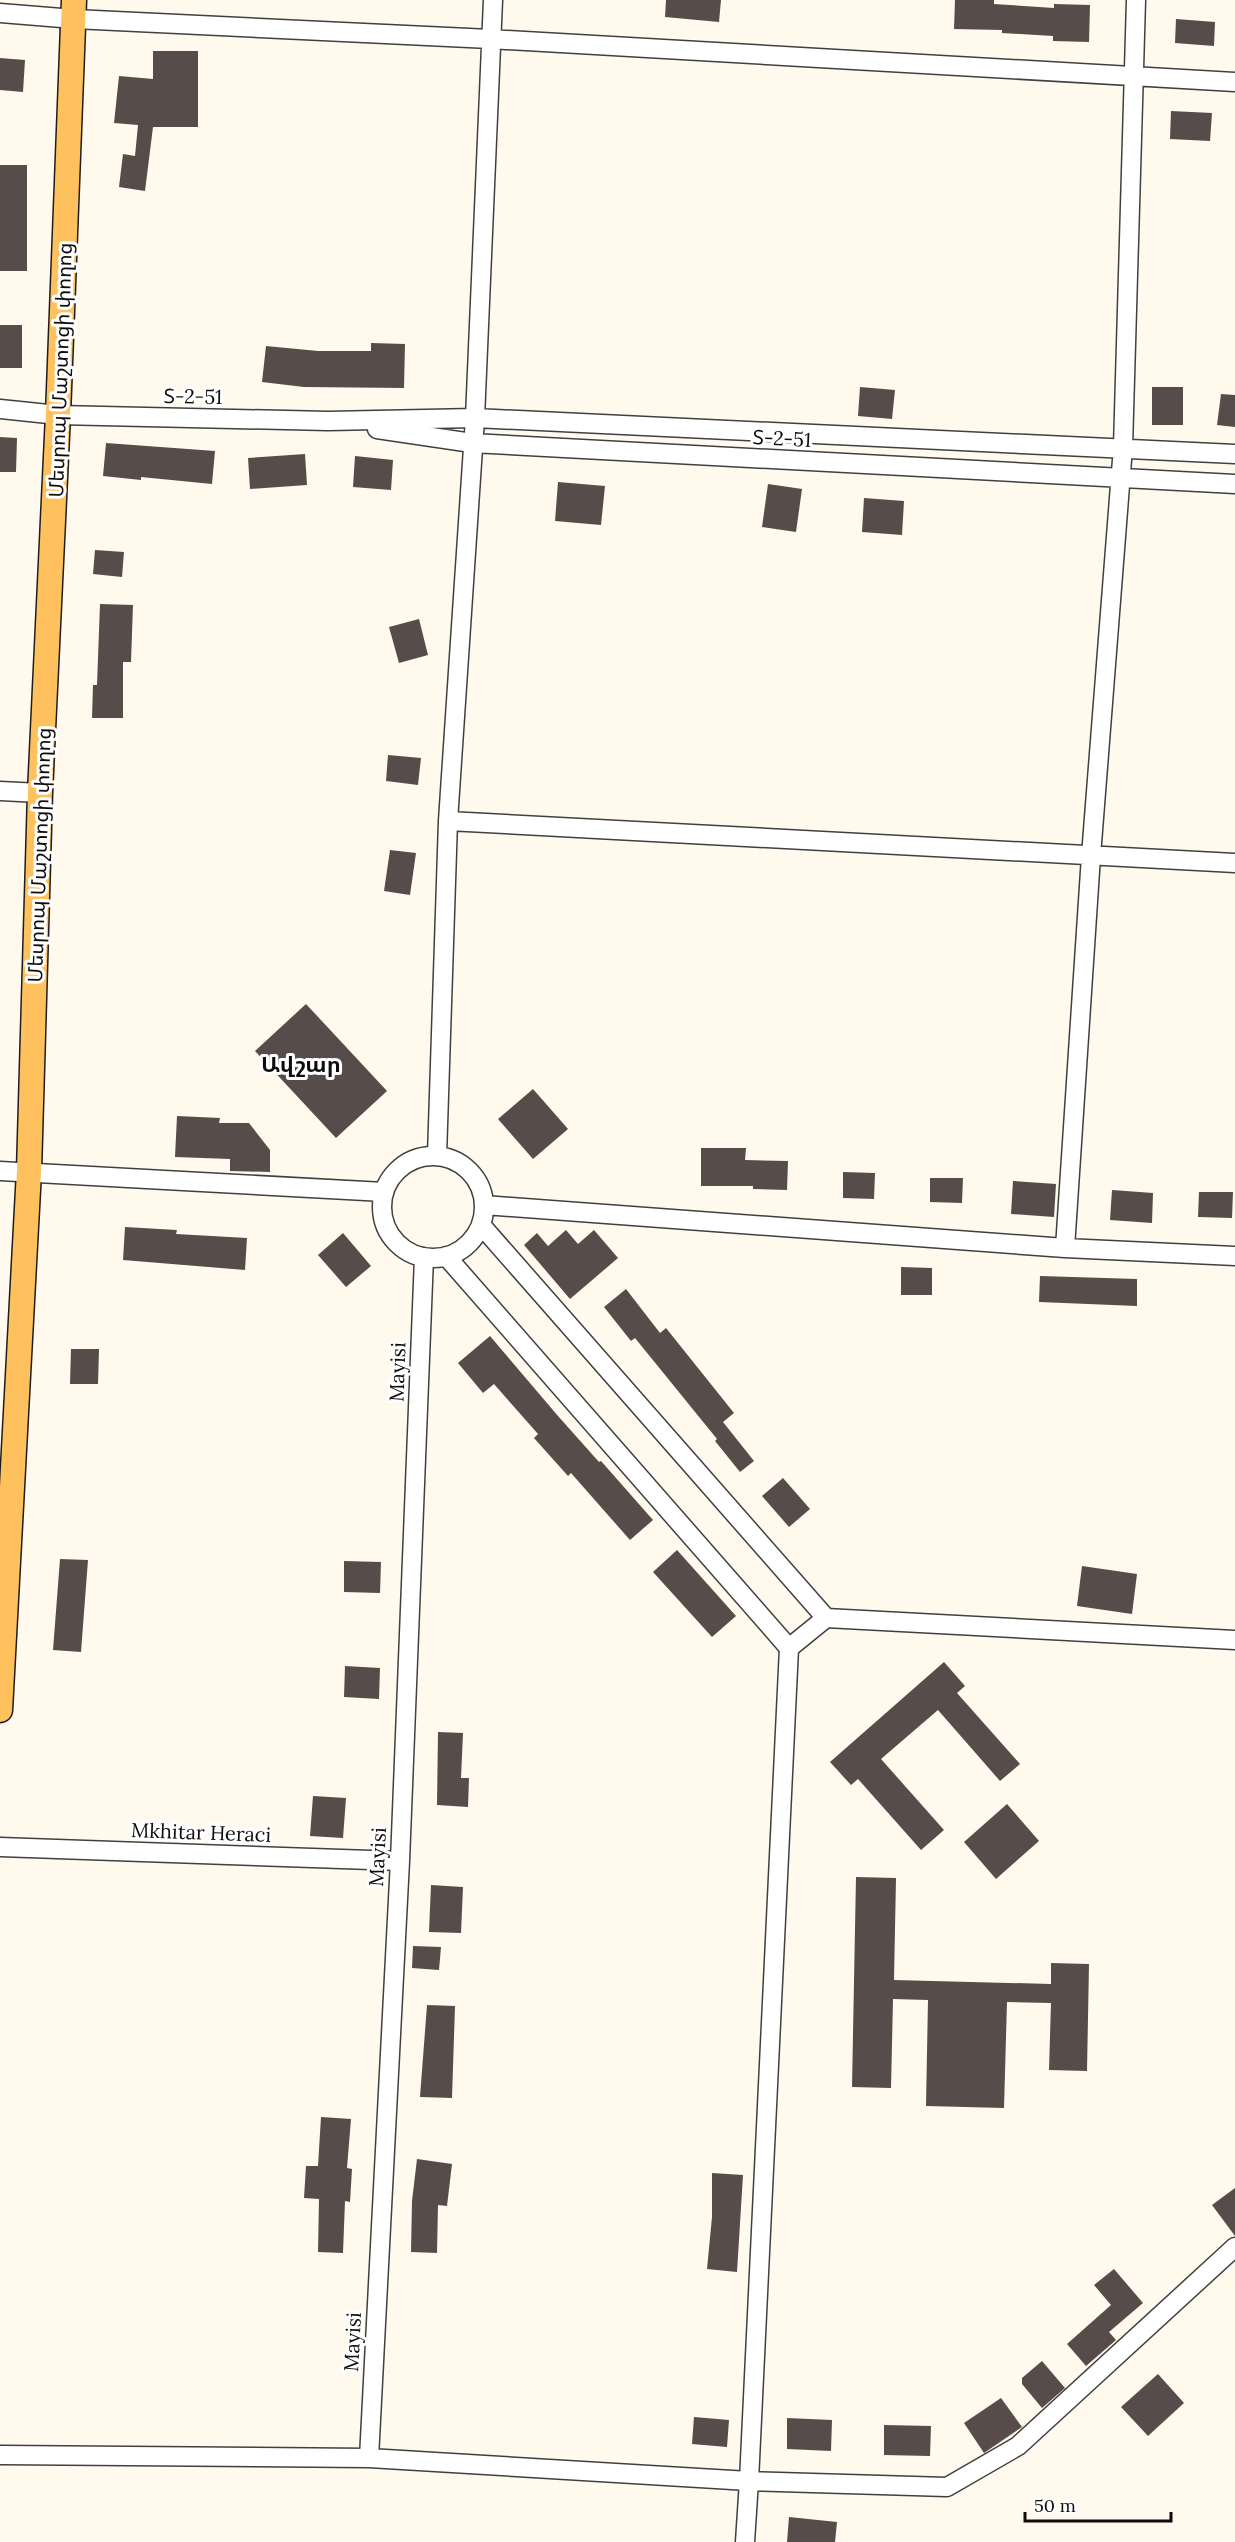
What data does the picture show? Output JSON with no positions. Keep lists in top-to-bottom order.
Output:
{
  "streets": {
    "main road": ["Մեսրոպ Մաշտոցի փողոց"],
    "street": ["Տ-2-51", "Mayisi", "Mkhitar Heraci"]
  },
  "crossings": [
    ["Մեսրոպ Մաշտոցի փողոց", "Տ-2-51"],
    ["Mayisi", "Mkhitar Heraci"]
  ],
  "districts": ["Ավշար"],
  "scale_bar": "50 m"
}
